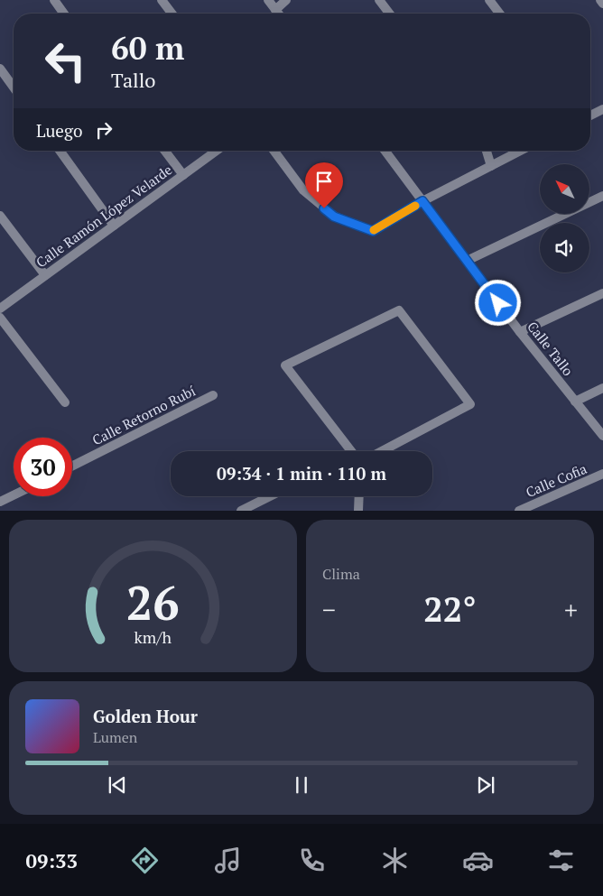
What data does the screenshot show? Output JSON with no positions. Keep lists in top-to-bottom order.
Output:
{
  "streets": {
    "street": [
      "Calle Ramón López Velarde",
      "Calle Tallo",
      "Calle Retorno Rubí",
      "Calle Cofia"
    ]
  },
  "north": "top left",
  "page": {
    "turn": ["60 m", "Tallo"],
    "then": "Luego",
    "limit": "30",
    "trip": "09:34 · 1 min · 110 m",
    "tile": "Clima",
    "heat": ["−", "22°", "+"],
    "song": ["Golden Hour", "Lumen"],
    "tabs": "09:33",
    "gauge": ["26", "km/h"]
  }
}
